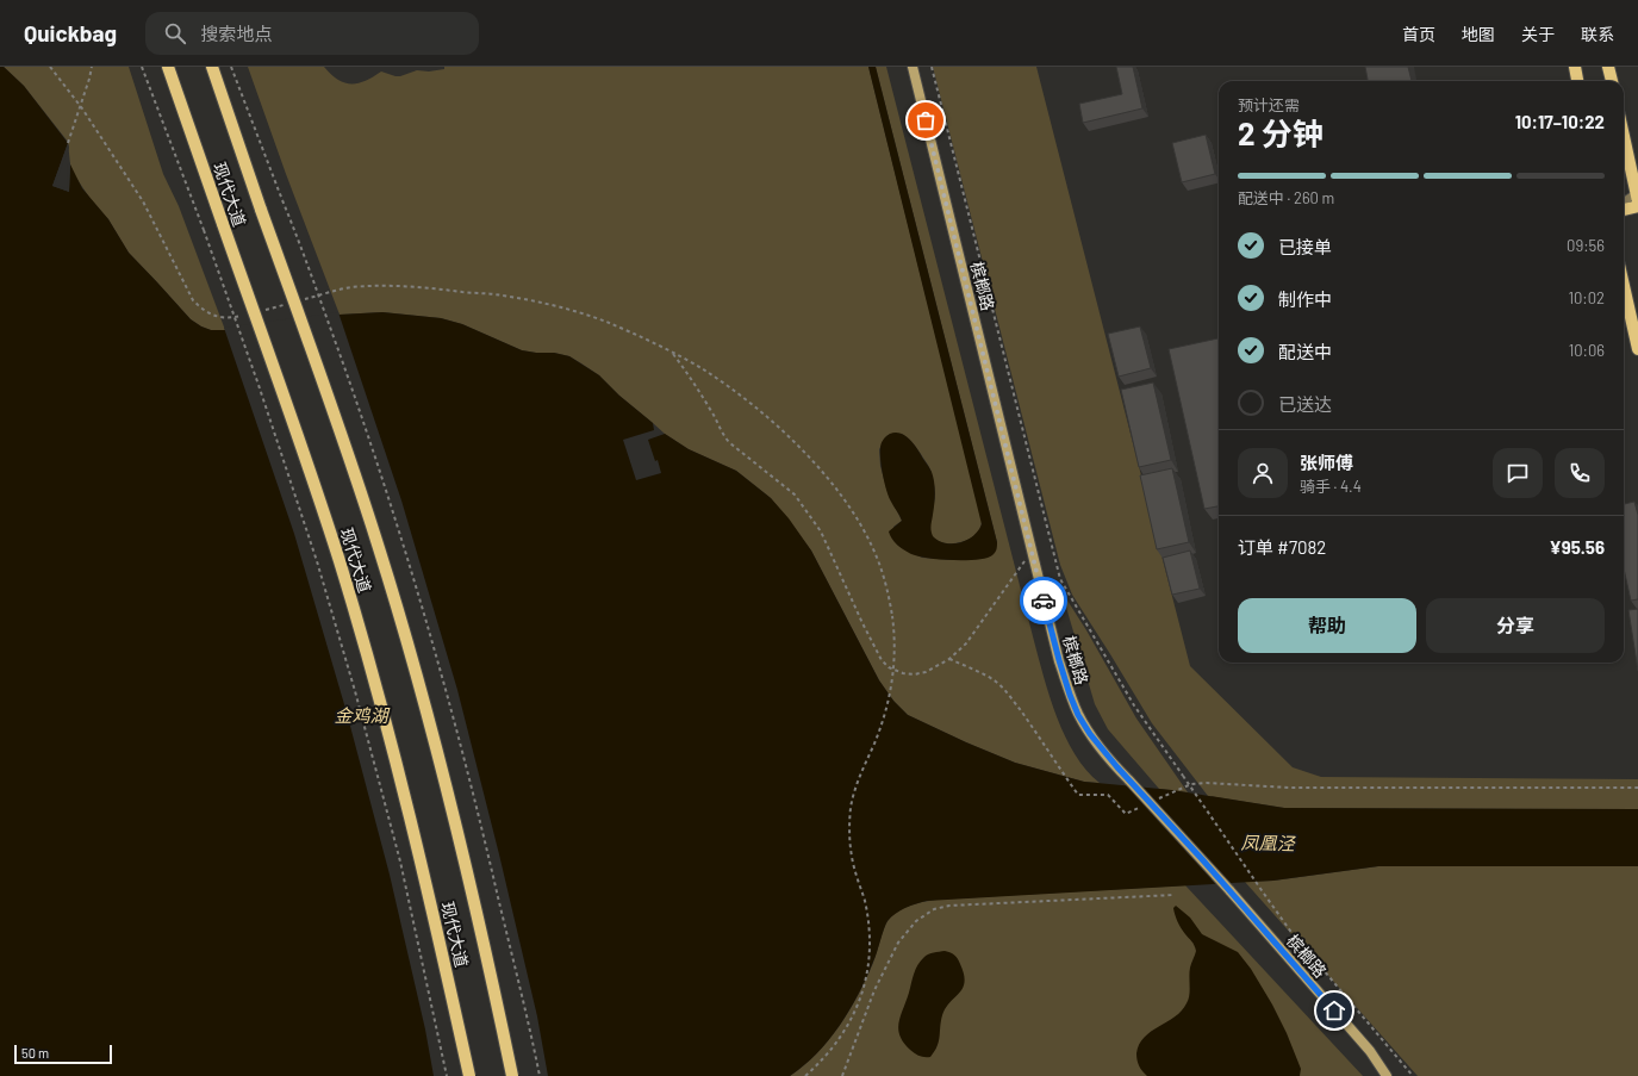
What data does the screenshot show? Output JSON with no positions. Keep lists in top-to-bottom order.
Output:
{
  "streets": {
    "main road": ["现代大道", "槟榔路"]
  },
  "water": ["金鸡湖", "凤凰泾"],
  "scale_bar": "50 m",
  "page": {
    "header": "Quickbag",
    "search": "搜索地点",
    "nav": [
      "首页",
      "地图",
      "关于",
      "联系"
    ],
    "heading": ["2 分钟", "预计还需", "10:17–10:22"],
    "panel": [
      "张师傅",
      "骑手 · 4.4",
      "订单 #7082",
      "¥95.56"
    ],
    "bar": "配送中 · 260 m",
    "list": [
      ["已接单", "09:56"],
      ["制作中", "10:02"],
      ["配送中", "10:06"],
      "已送达"
    ],
    "buttons": ["帮助", "分享"],
    "scale": "50 m"
  }
}
